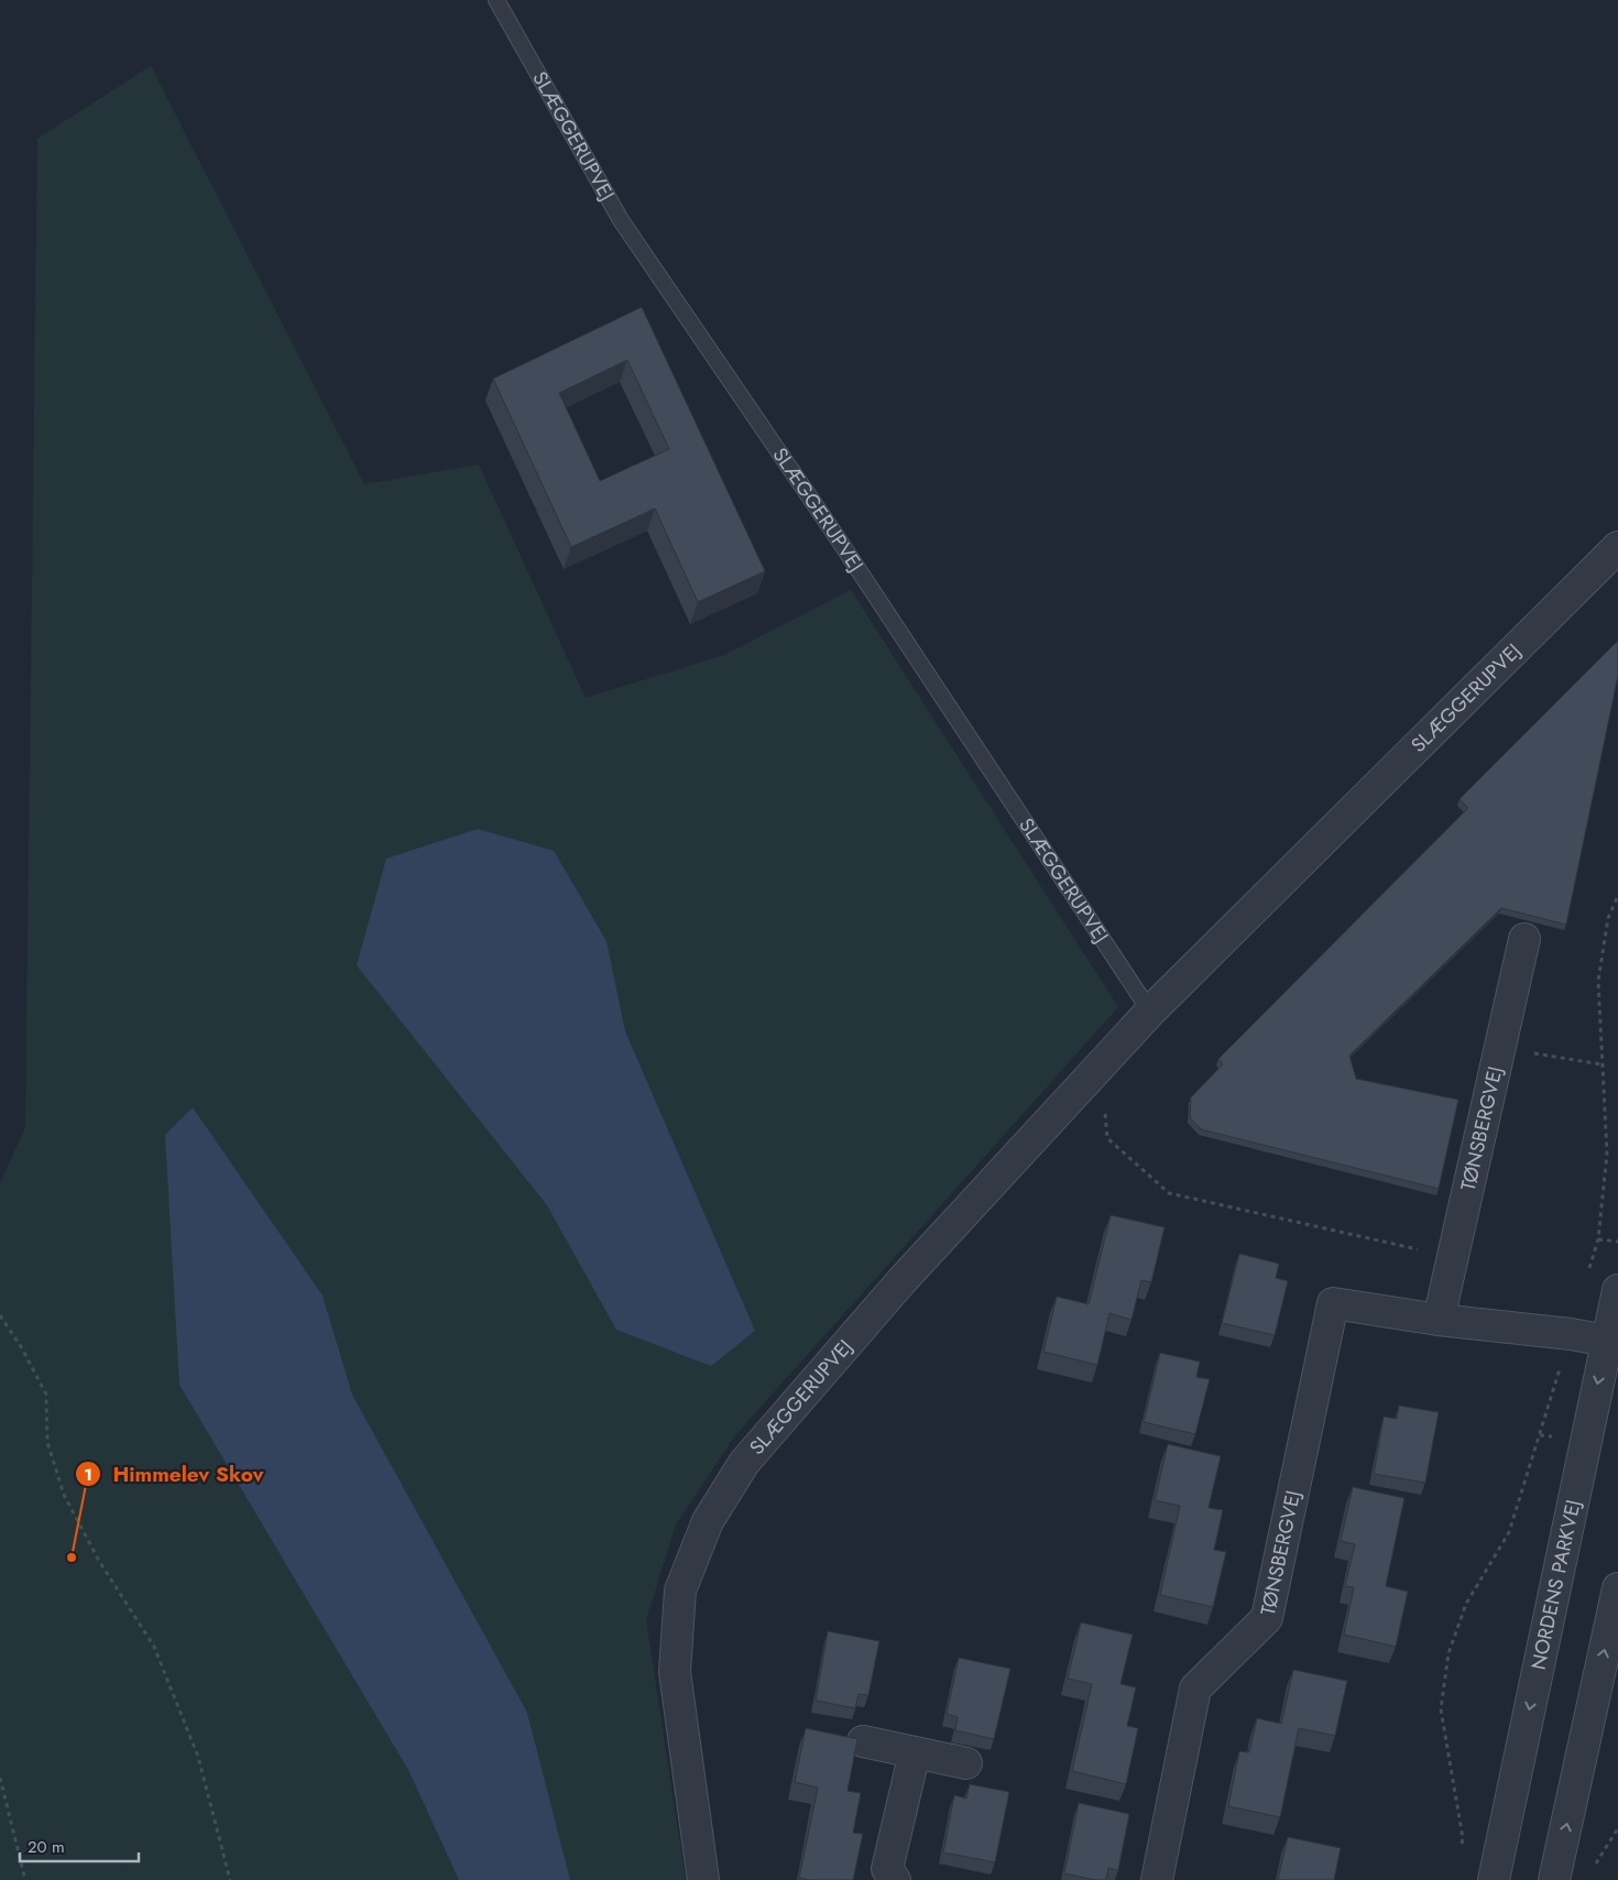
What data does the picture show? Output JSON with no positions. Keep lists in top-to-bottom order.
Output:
{
  "streets": {
    "street": ["SLÆGGERUPVEJ", "TØNSBERGVEJ", "NORDENS PARKVEJ"]
  },
  "crossings": [
    ["TØNSBERGVEJ", "NORDENS PARKVEJ"]
  ],
  "places": ["Himmelev Skov"],
  "scale_bar": "20 m"
}
